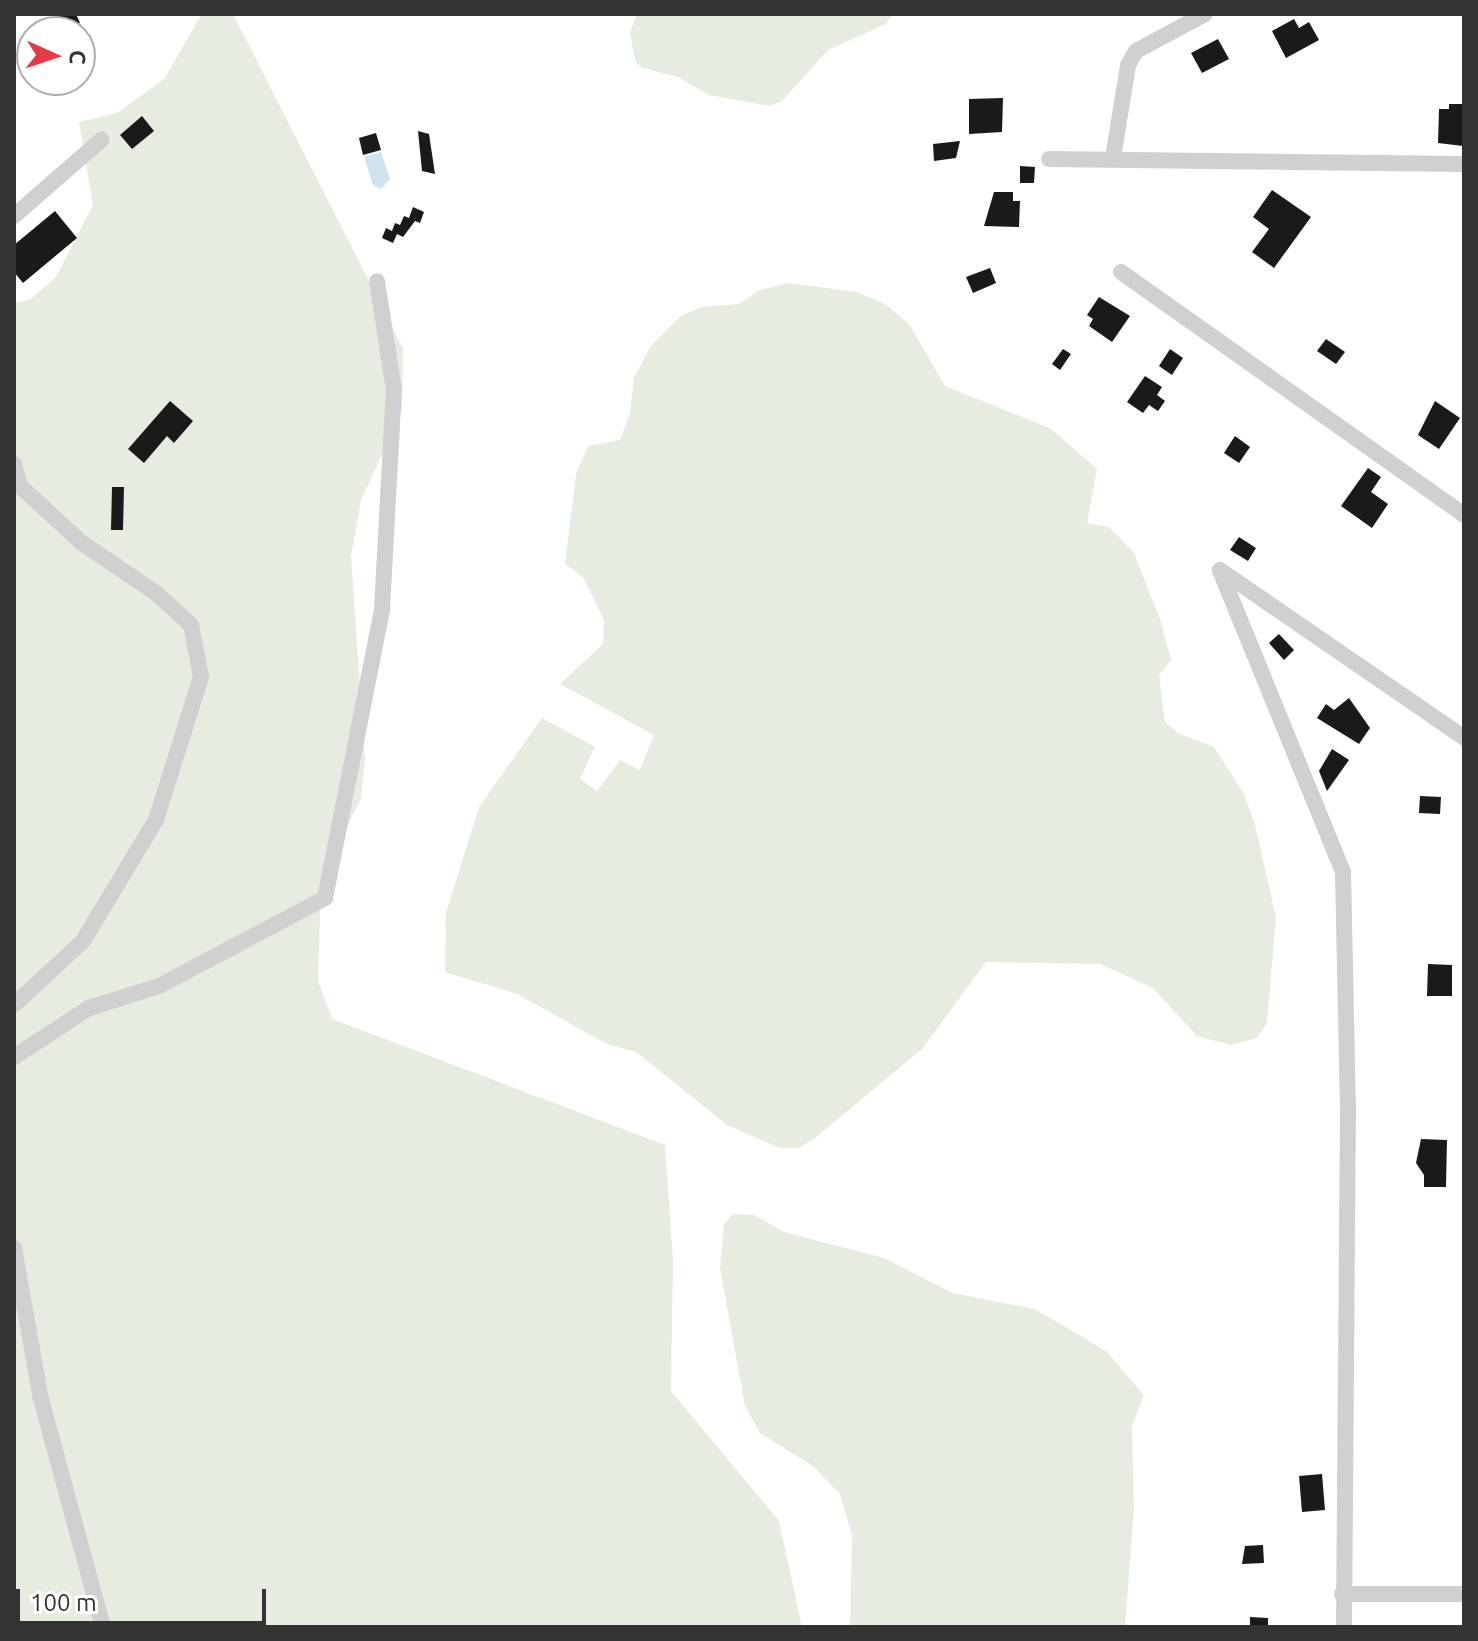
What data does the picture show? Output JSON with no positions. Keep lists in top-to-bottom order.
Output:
{
  "scale_bar": "100 m",
  "north": "right"
}
